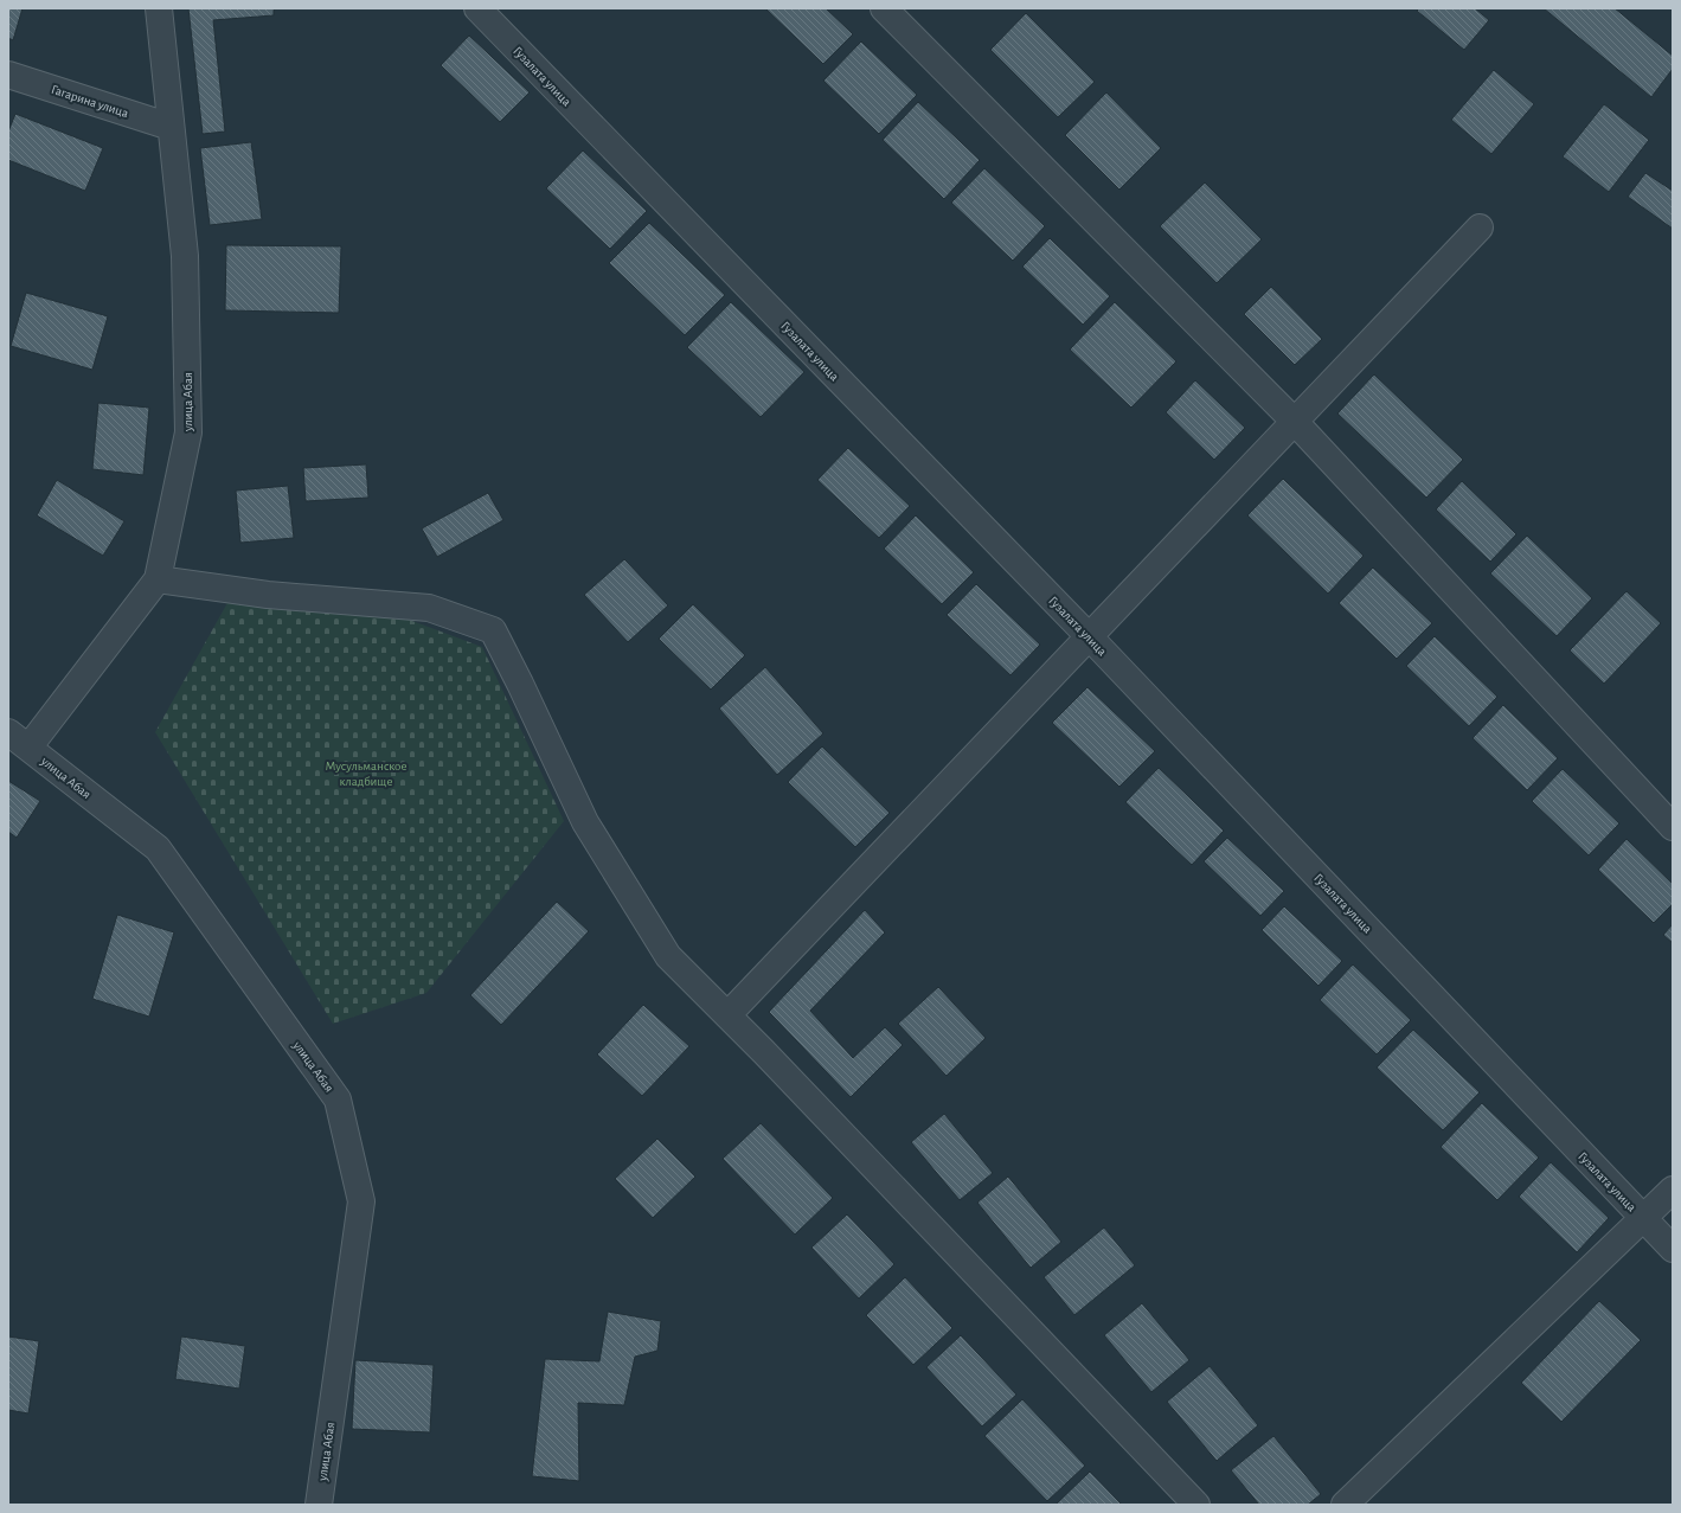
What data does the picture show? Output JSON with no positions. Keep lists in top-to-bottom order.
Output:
{
  "streets": {
    "street": ["Гузалата улица", "Гагарина улица", "улица Абая"]
  },
  "crossings": [
    ["Гагарина улица", "улица Абая"]
  ],
  "parks": ["Мусульманское кладбище"]
}
